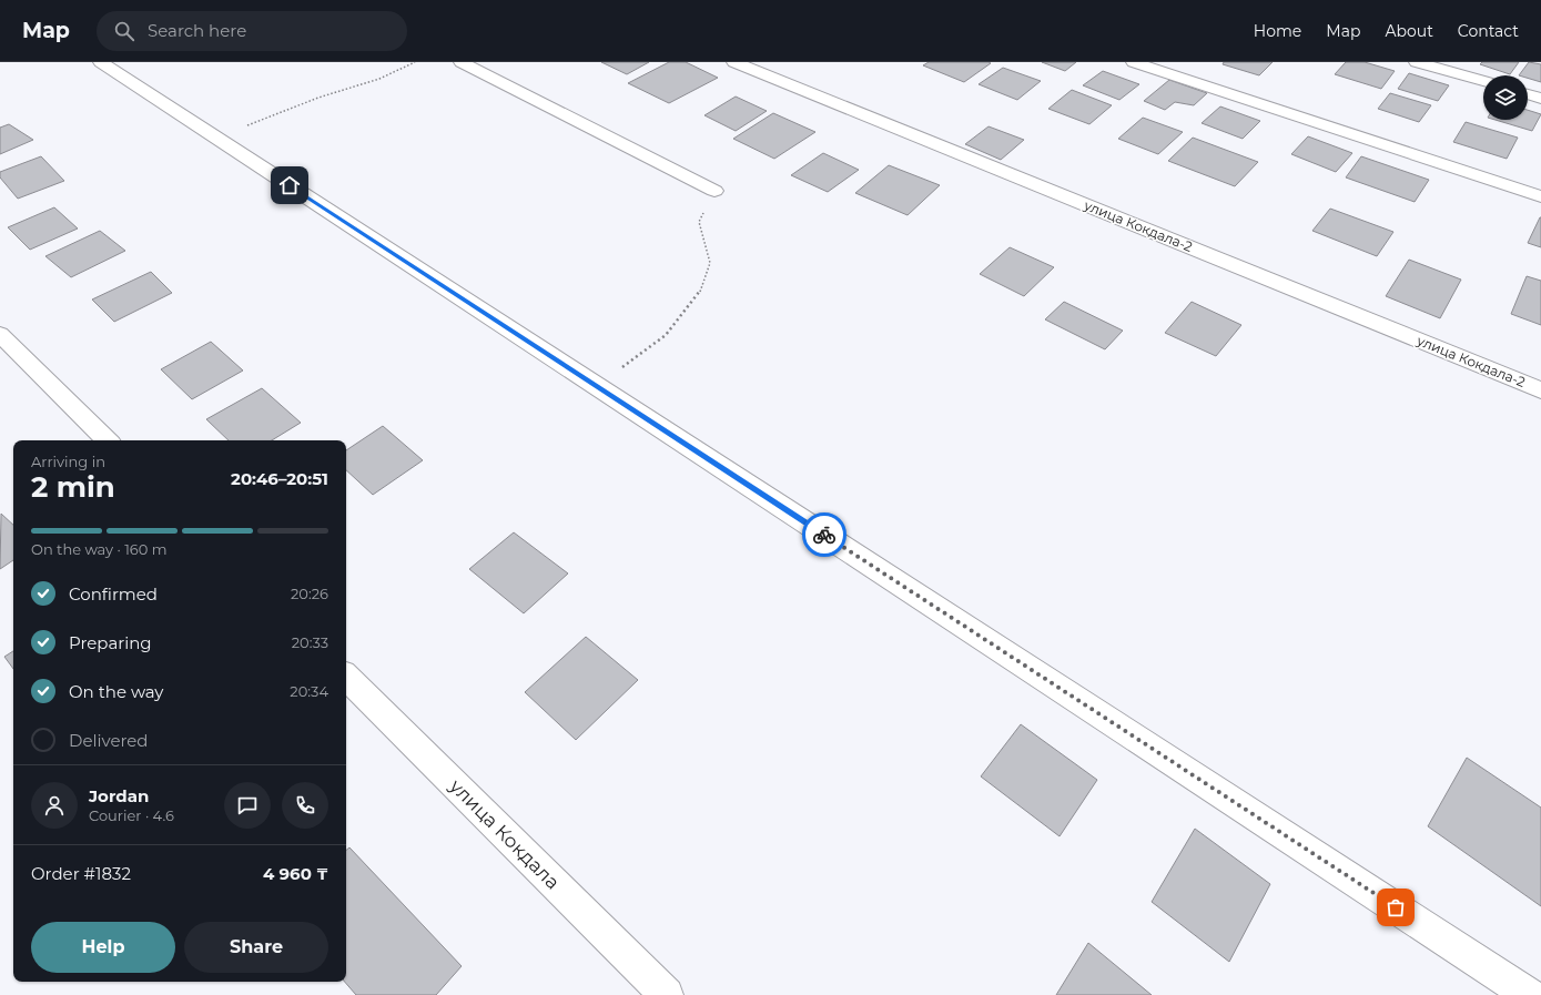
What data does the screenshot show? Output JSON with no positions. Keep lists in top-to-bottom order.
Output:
{
  "streets": {
    "street": ["улица Кокдала-2", "улица Кокдала"]
  },
  "page": {
    "header": "Map",
    "search": "Search here",
    "nav": [
      "Home",
      "Map",
      "About",
      "Contact"
    ],
    "heading": ["2 min", "Arriving in", "20:46–20:51"],
    "panel": [
      "Jordan",
      "Courier · 4.6",
      "Order #1832",
      "4 960 ₸"
    ],
    "bar": "On the way · 160 m",
    "list": [
      ["Confirmed", "20:26"],
      ["Preparing", "20:33"],
      ["On the way", "20:34"],
      "Delivered"
    ],
    "buttons": ["Help", "Share"]
  }
}
